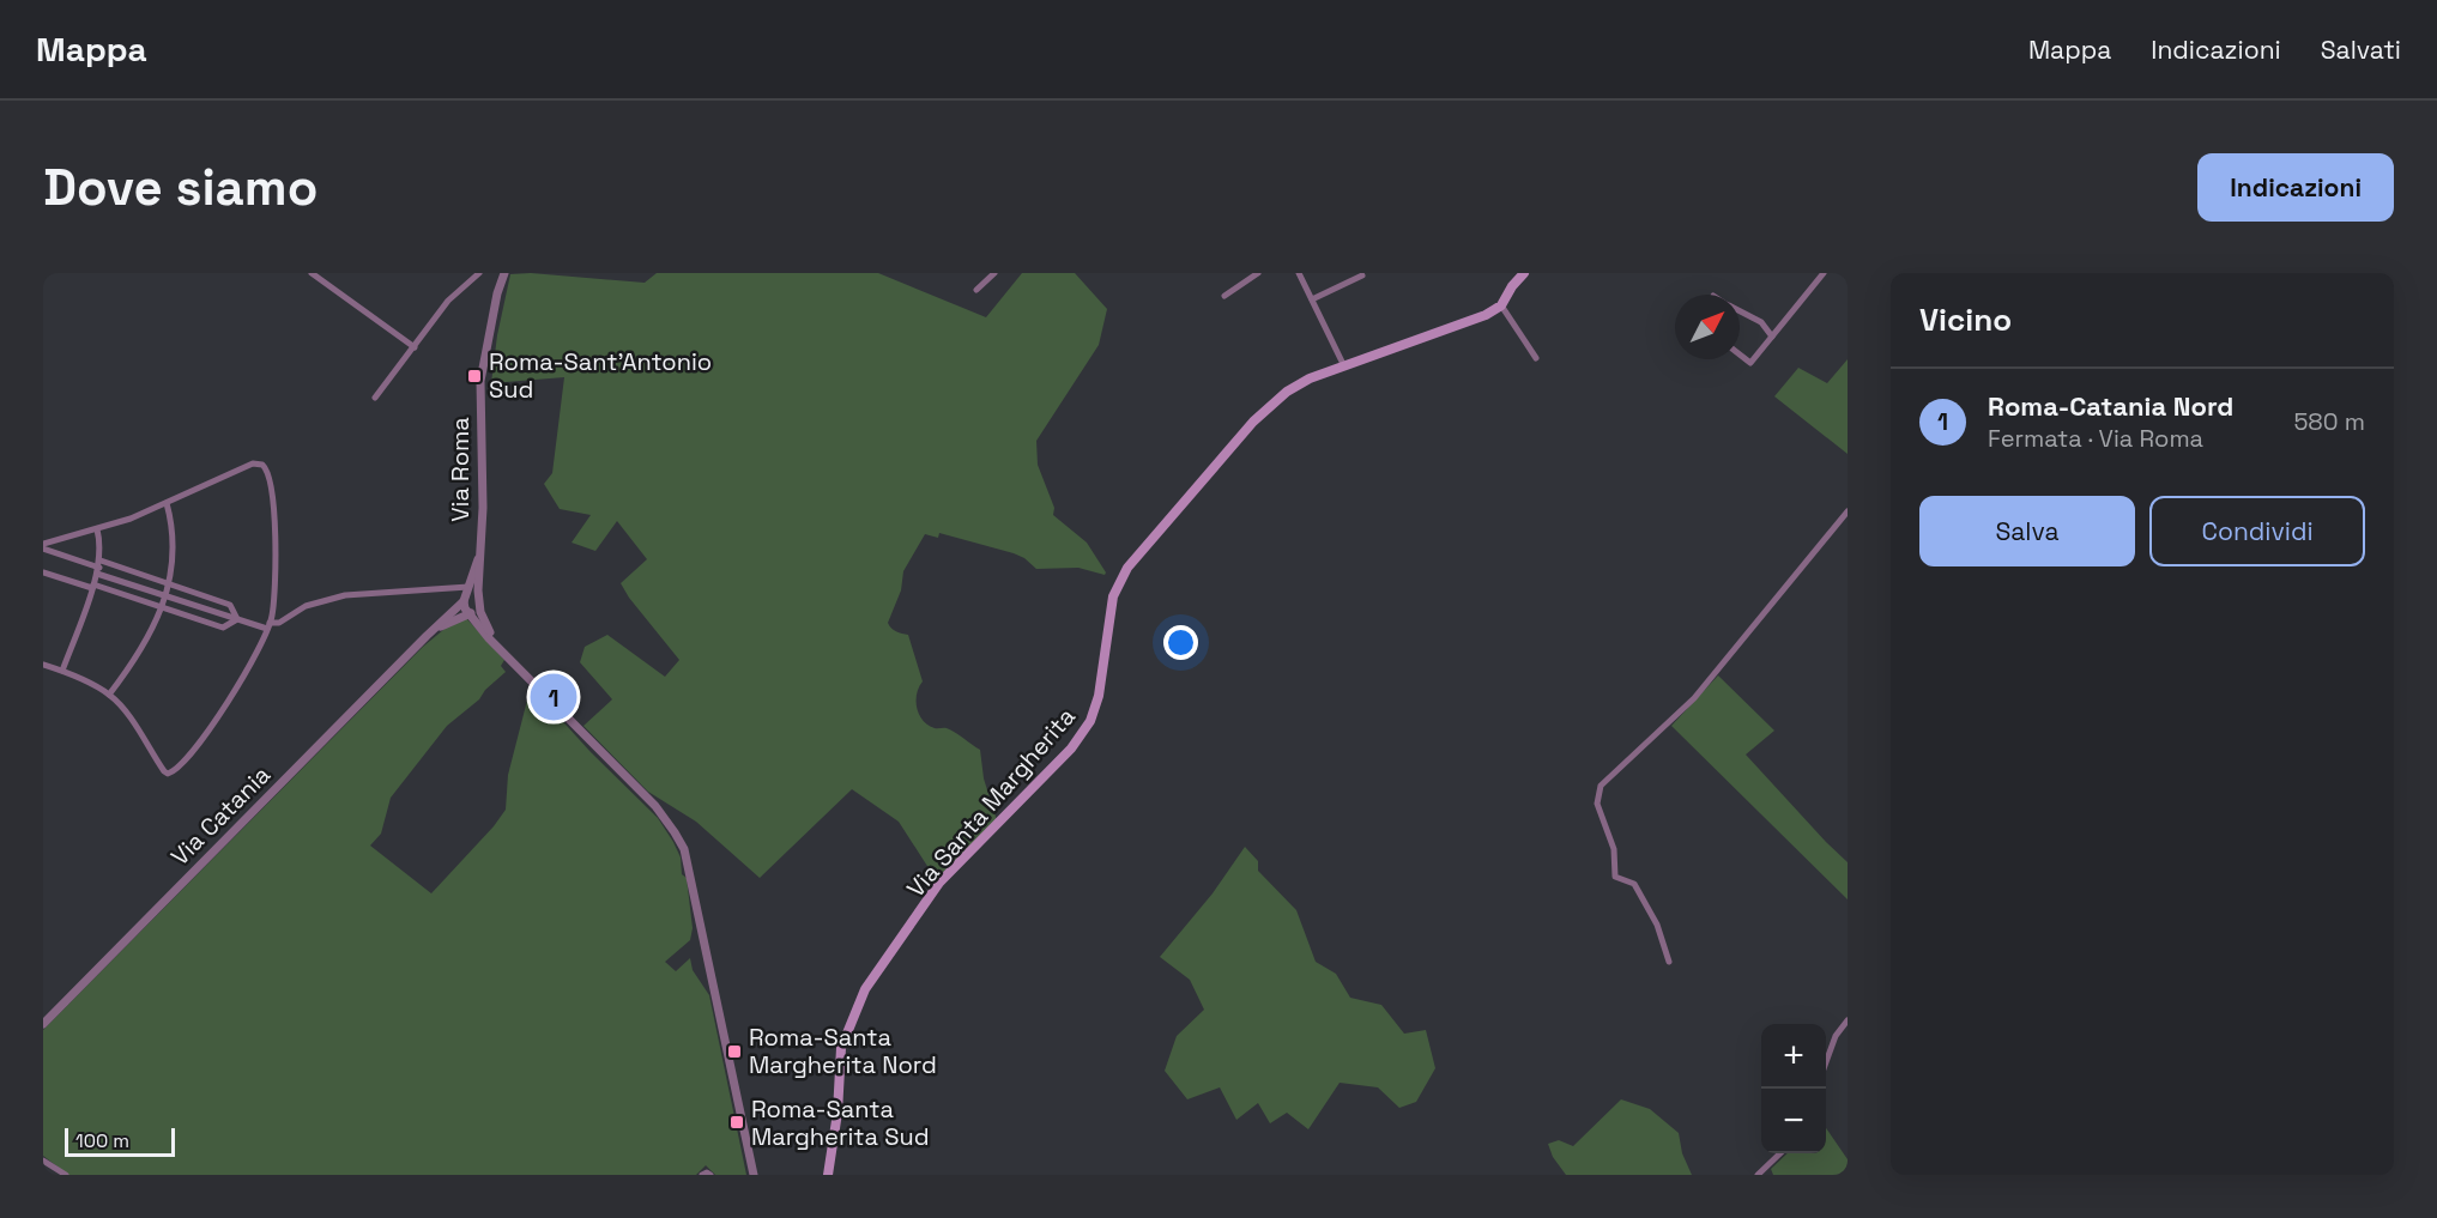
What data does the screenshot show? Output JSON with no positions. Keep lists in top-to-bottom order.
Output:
{
  "streets": {
    "main road": ["Via Santa Margherita"],
    "street": ["Via Roma", "Via Catania"]
  },
  "places": {
    "transit": ["Roma-Sant'Antonio Sud", "Roma-Santa Margherita Nord", "Roma-Santa Margherita Sud"]
  },
  "scale_bar": "100 m",
  "north": "top right",
  "page": {
    "header": "Mappa",
    "nav": ["Mappa", "Indicazioni", "Salvati"],
    "buttons": [
      "Indicazioni",
      ["Salva", "Condividi"]
    ],
    "title": "Dove siamo",
    "heading": "Vicino",
    "list": [
      {
        "mark": "1",
        "name": "Roma-Catania Nord",
        "note": "Fermata · Via Roma",
        "value": "580 m"
      }
    ],
    "pins": "1",
    "map_buttons": ["+", "−"],
    "scale": "100 m"
  }
}
